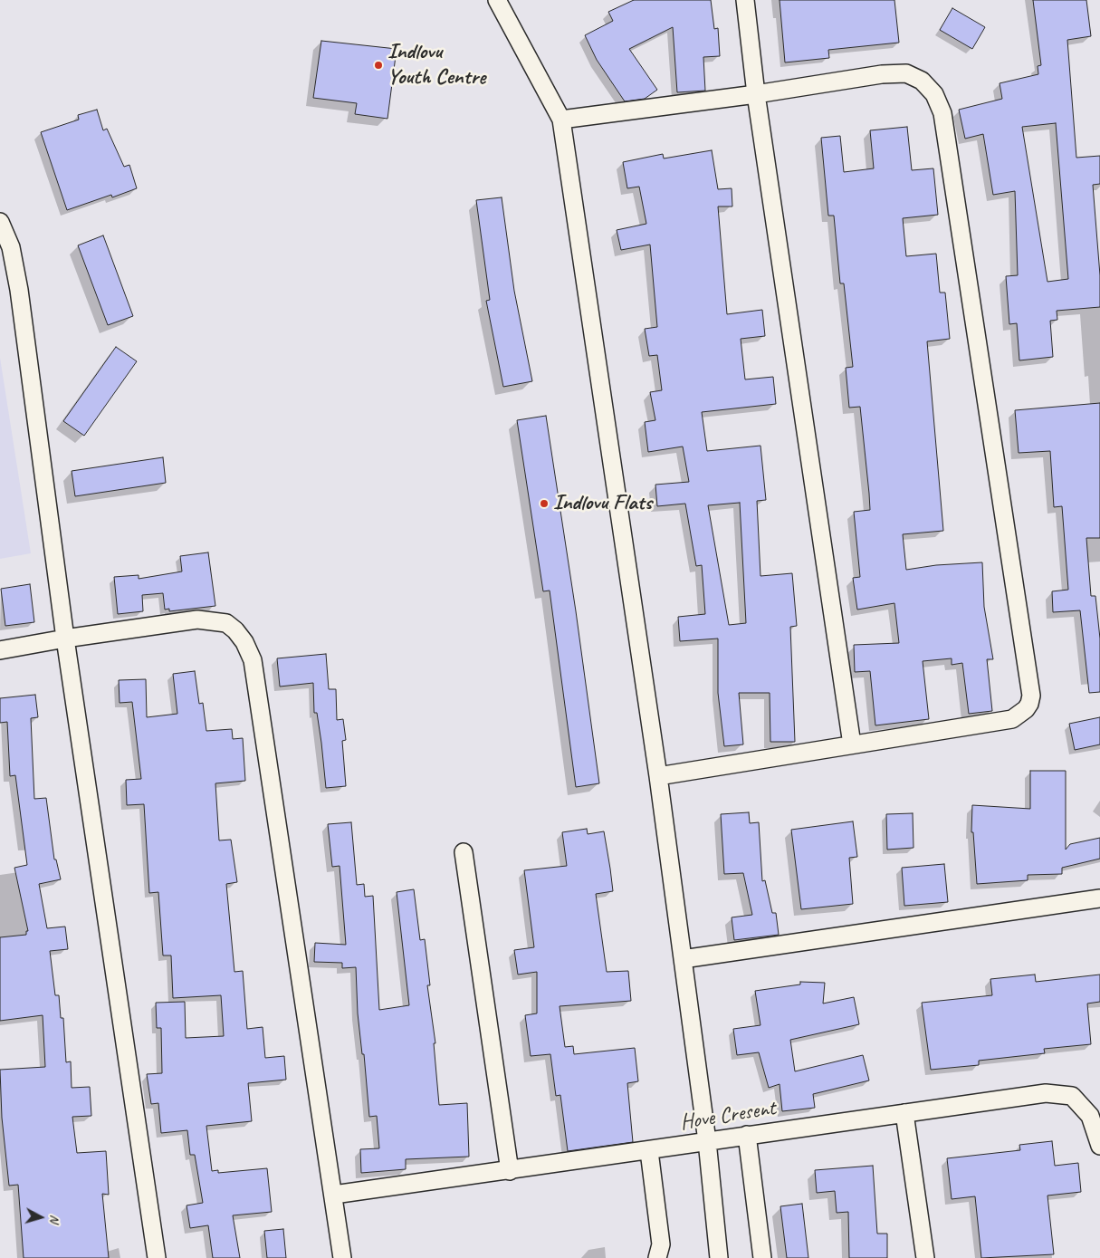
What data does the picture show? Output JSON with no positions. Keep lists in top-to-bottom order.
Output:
{
  "streets": {
    "street": ["Hove Cresent"]
  },
  "places": ["Indlovu Youth Centre", "Indlovu Flats"],
  "north": "right"
}
